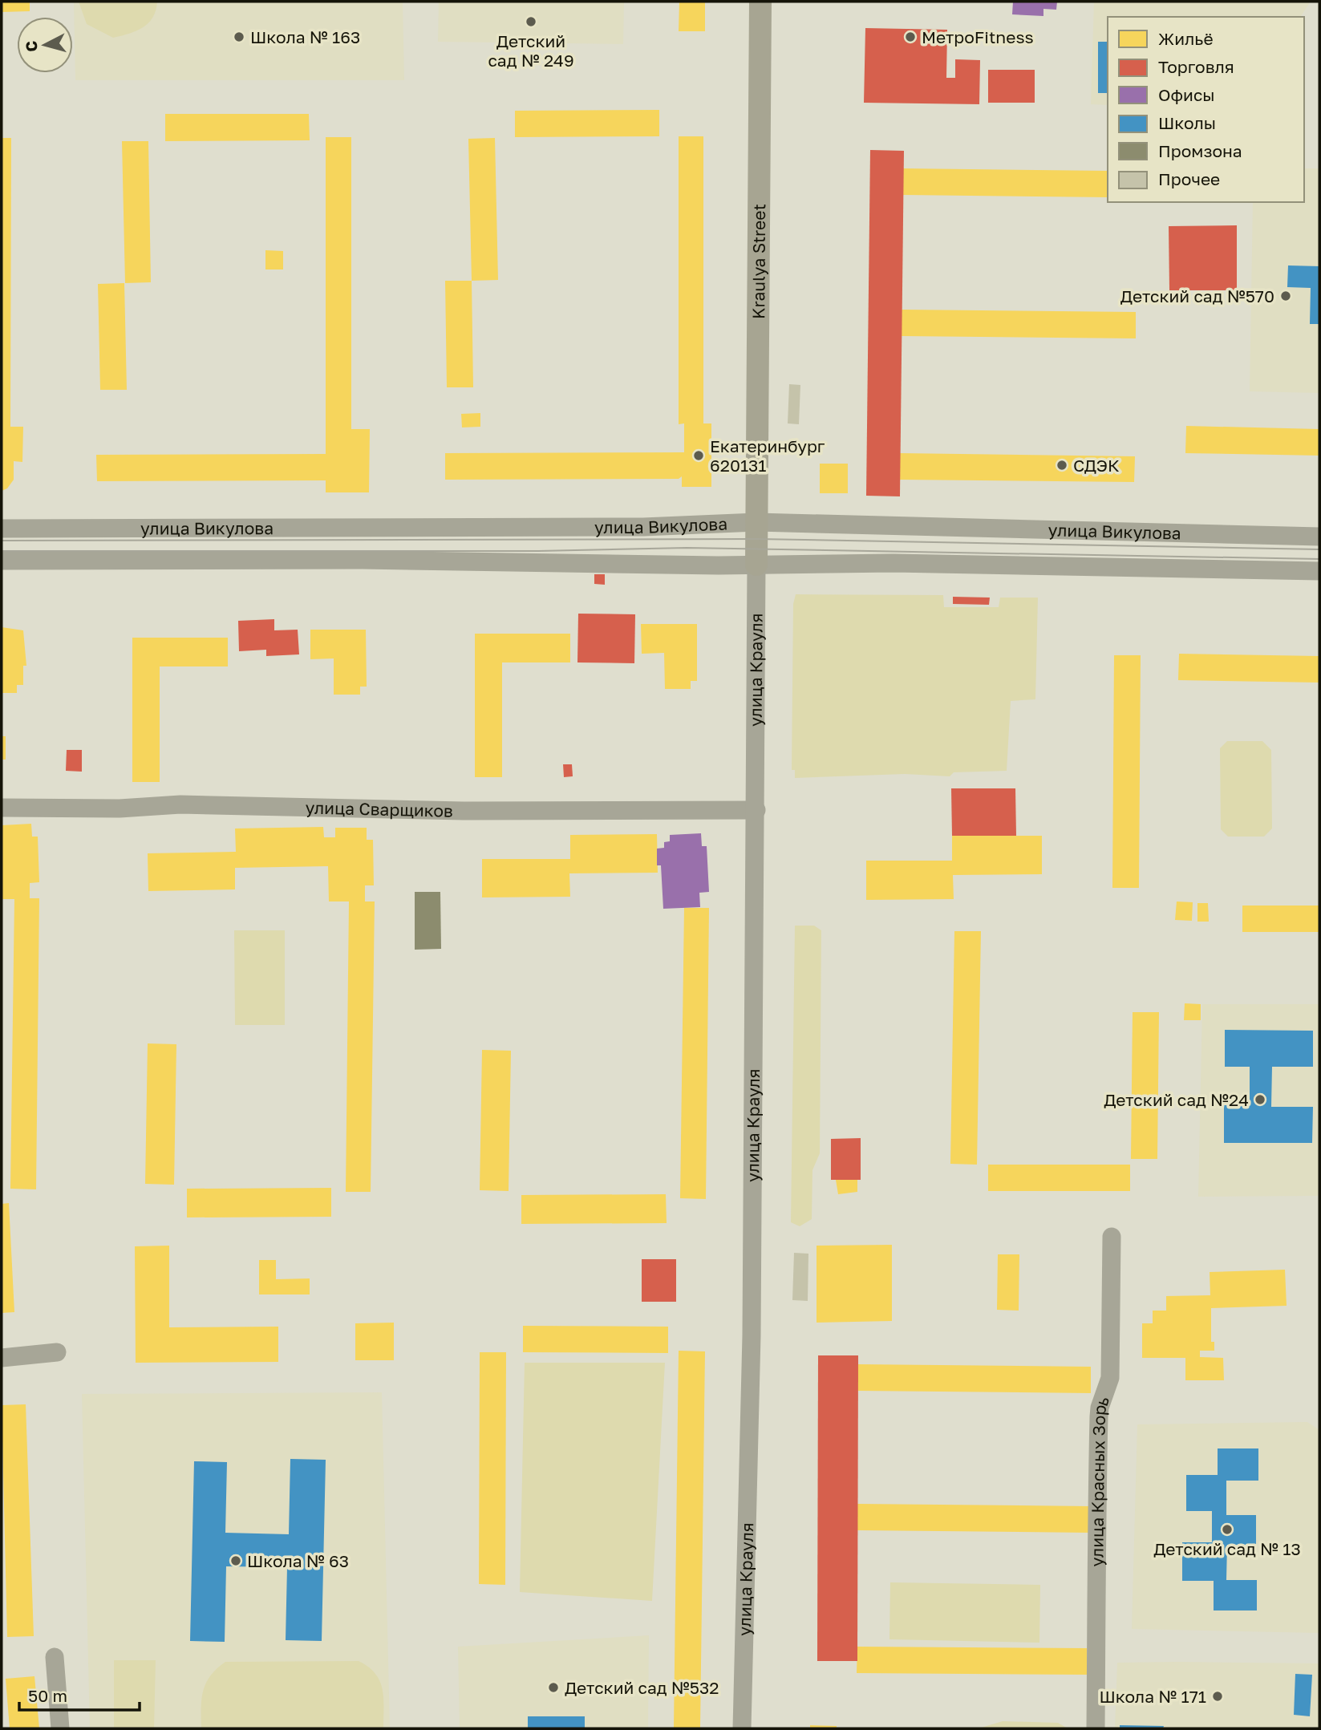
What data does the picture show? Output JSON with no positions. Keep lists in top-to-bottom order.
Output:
{
  "streets": {
    "main road": ["Kraulya Street", "улица Крауля"],
    "street": ["улица Викулова", "улица Сварщиков", "улица Красных Зорь"]
  },
  "crossings": [
    ["Kraulya Street", "улица Викулова"],
    ["Kraulya Street", "улица Крауля"],
    ["улица Викулова", "улица Крауля"],
    ["улица Крауля", "улица Сварщиков"]
  ],
  "places": [
    "Детский сад № 249",
    "Школа № 163",
    "МетроFitness",
    "Детский сад №570",
    "Екатеринбург 620131",
    "СДЭК",
    "Детский сад №24",
    "Детский сад № 13",
    "Школа № 63",
    "Детский сад №532",
    "Школа № 171"
  ],
  "legend": [
    "Жильё",
    "Торговля",
    "Офисы",
    "Школы",
    "Промзона",
    "Прочее"
  ],
  "scale_bar": "50 m",
  "north": "left"
}
